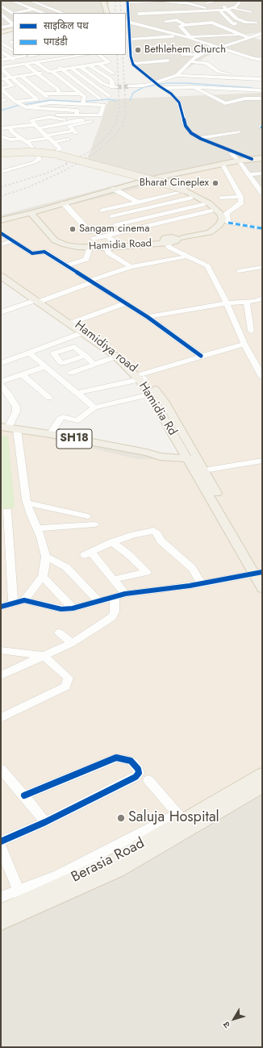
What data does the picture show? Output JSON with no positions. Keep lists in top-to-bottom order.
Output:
{
  "streets": {
    "main road": [
      "Hamidia Road",
      "Hamidiya road",
      "Hamidia Rd",
      "SH18",
      "Berasia Road"
    ]
  },
  "crossings": [
    ["Hamidiya road", "Hamidia Rd"],
    ["Hamidiya road", "SH18"],
    ["Hamidia Rd", "SH18"]
  ],
  "places": [
    "Bethlehem Church",
    "Bharat Cineplex",
    "Sangam cinema",
    "Saluja Hospital"
  ],
  "legend": ["साइकिल पथ", "पगडंडी"],
  "north": "bottom left"
}
